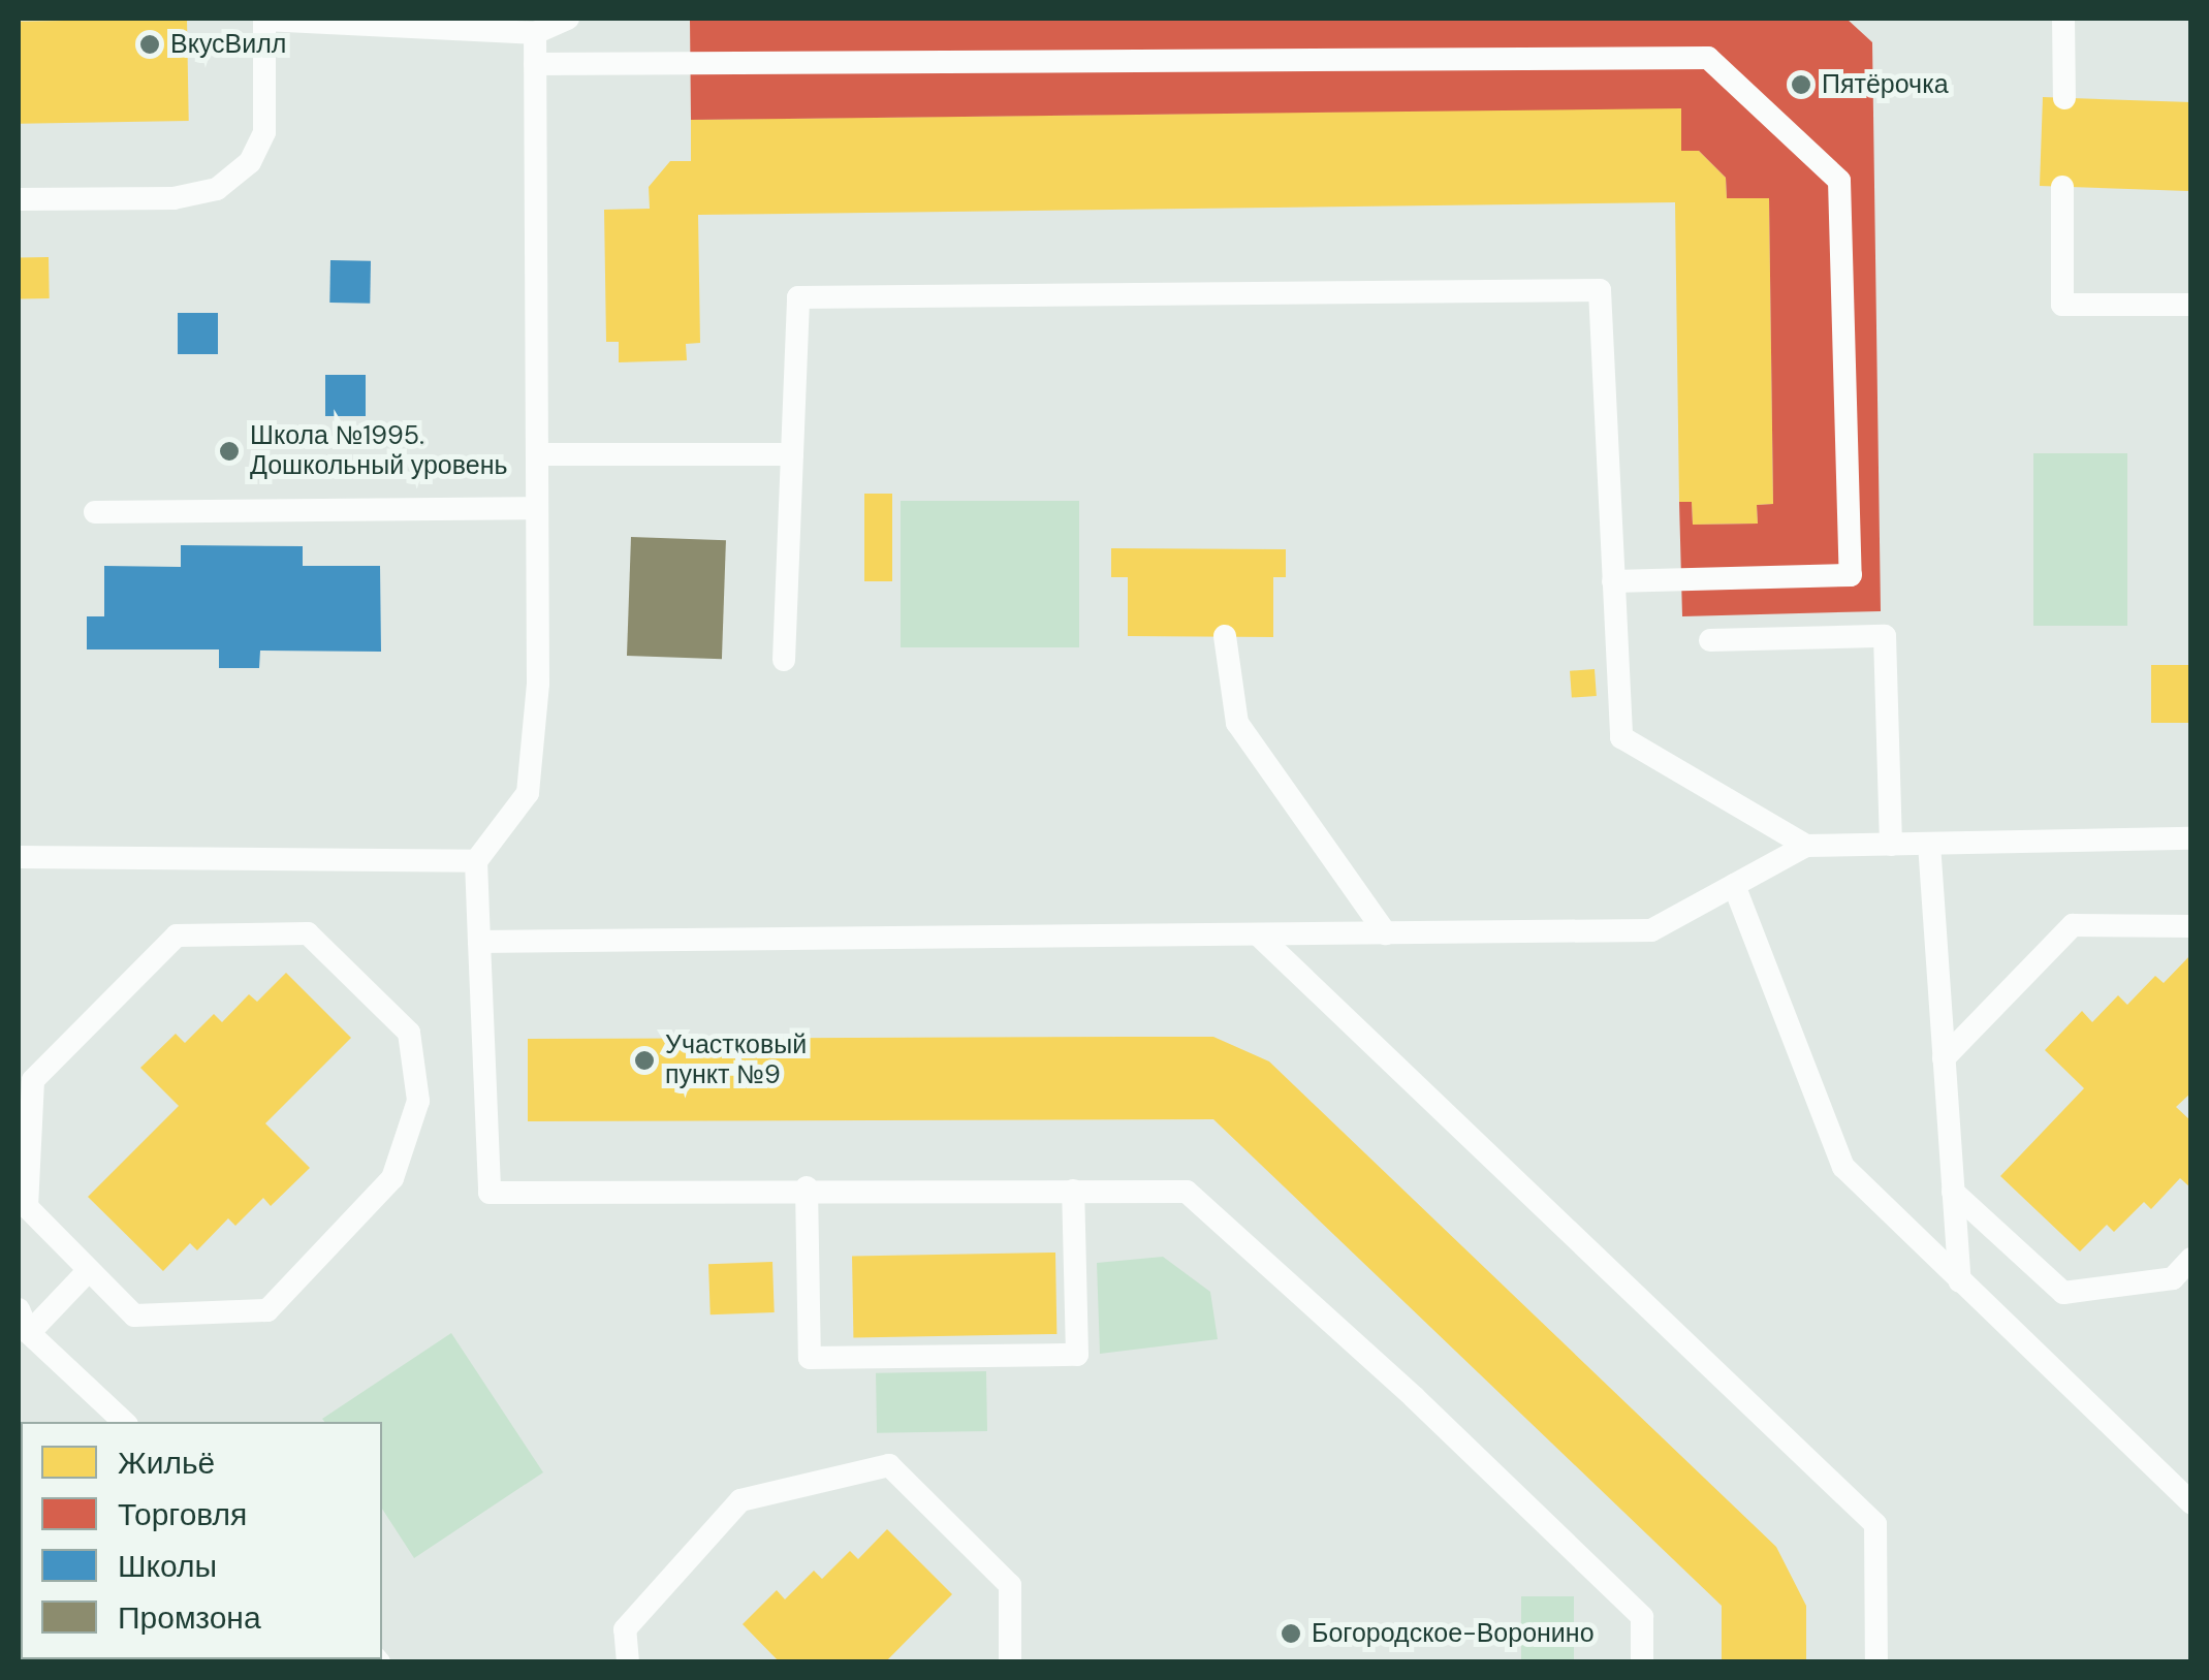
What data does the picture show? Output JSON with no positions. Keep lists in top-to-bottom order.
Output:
{
  "places": [
    "ВкусВилл",
    "Пятёрочка",
    "Школа №1995. Дошкольный уровень",
    "Участковый пункт №9",
    "Богородское-Воронино"
  ],
  "legend": [
    "Жильё",
    "Торговля",
    "Школы",
    "Промзона"
  ]
}
